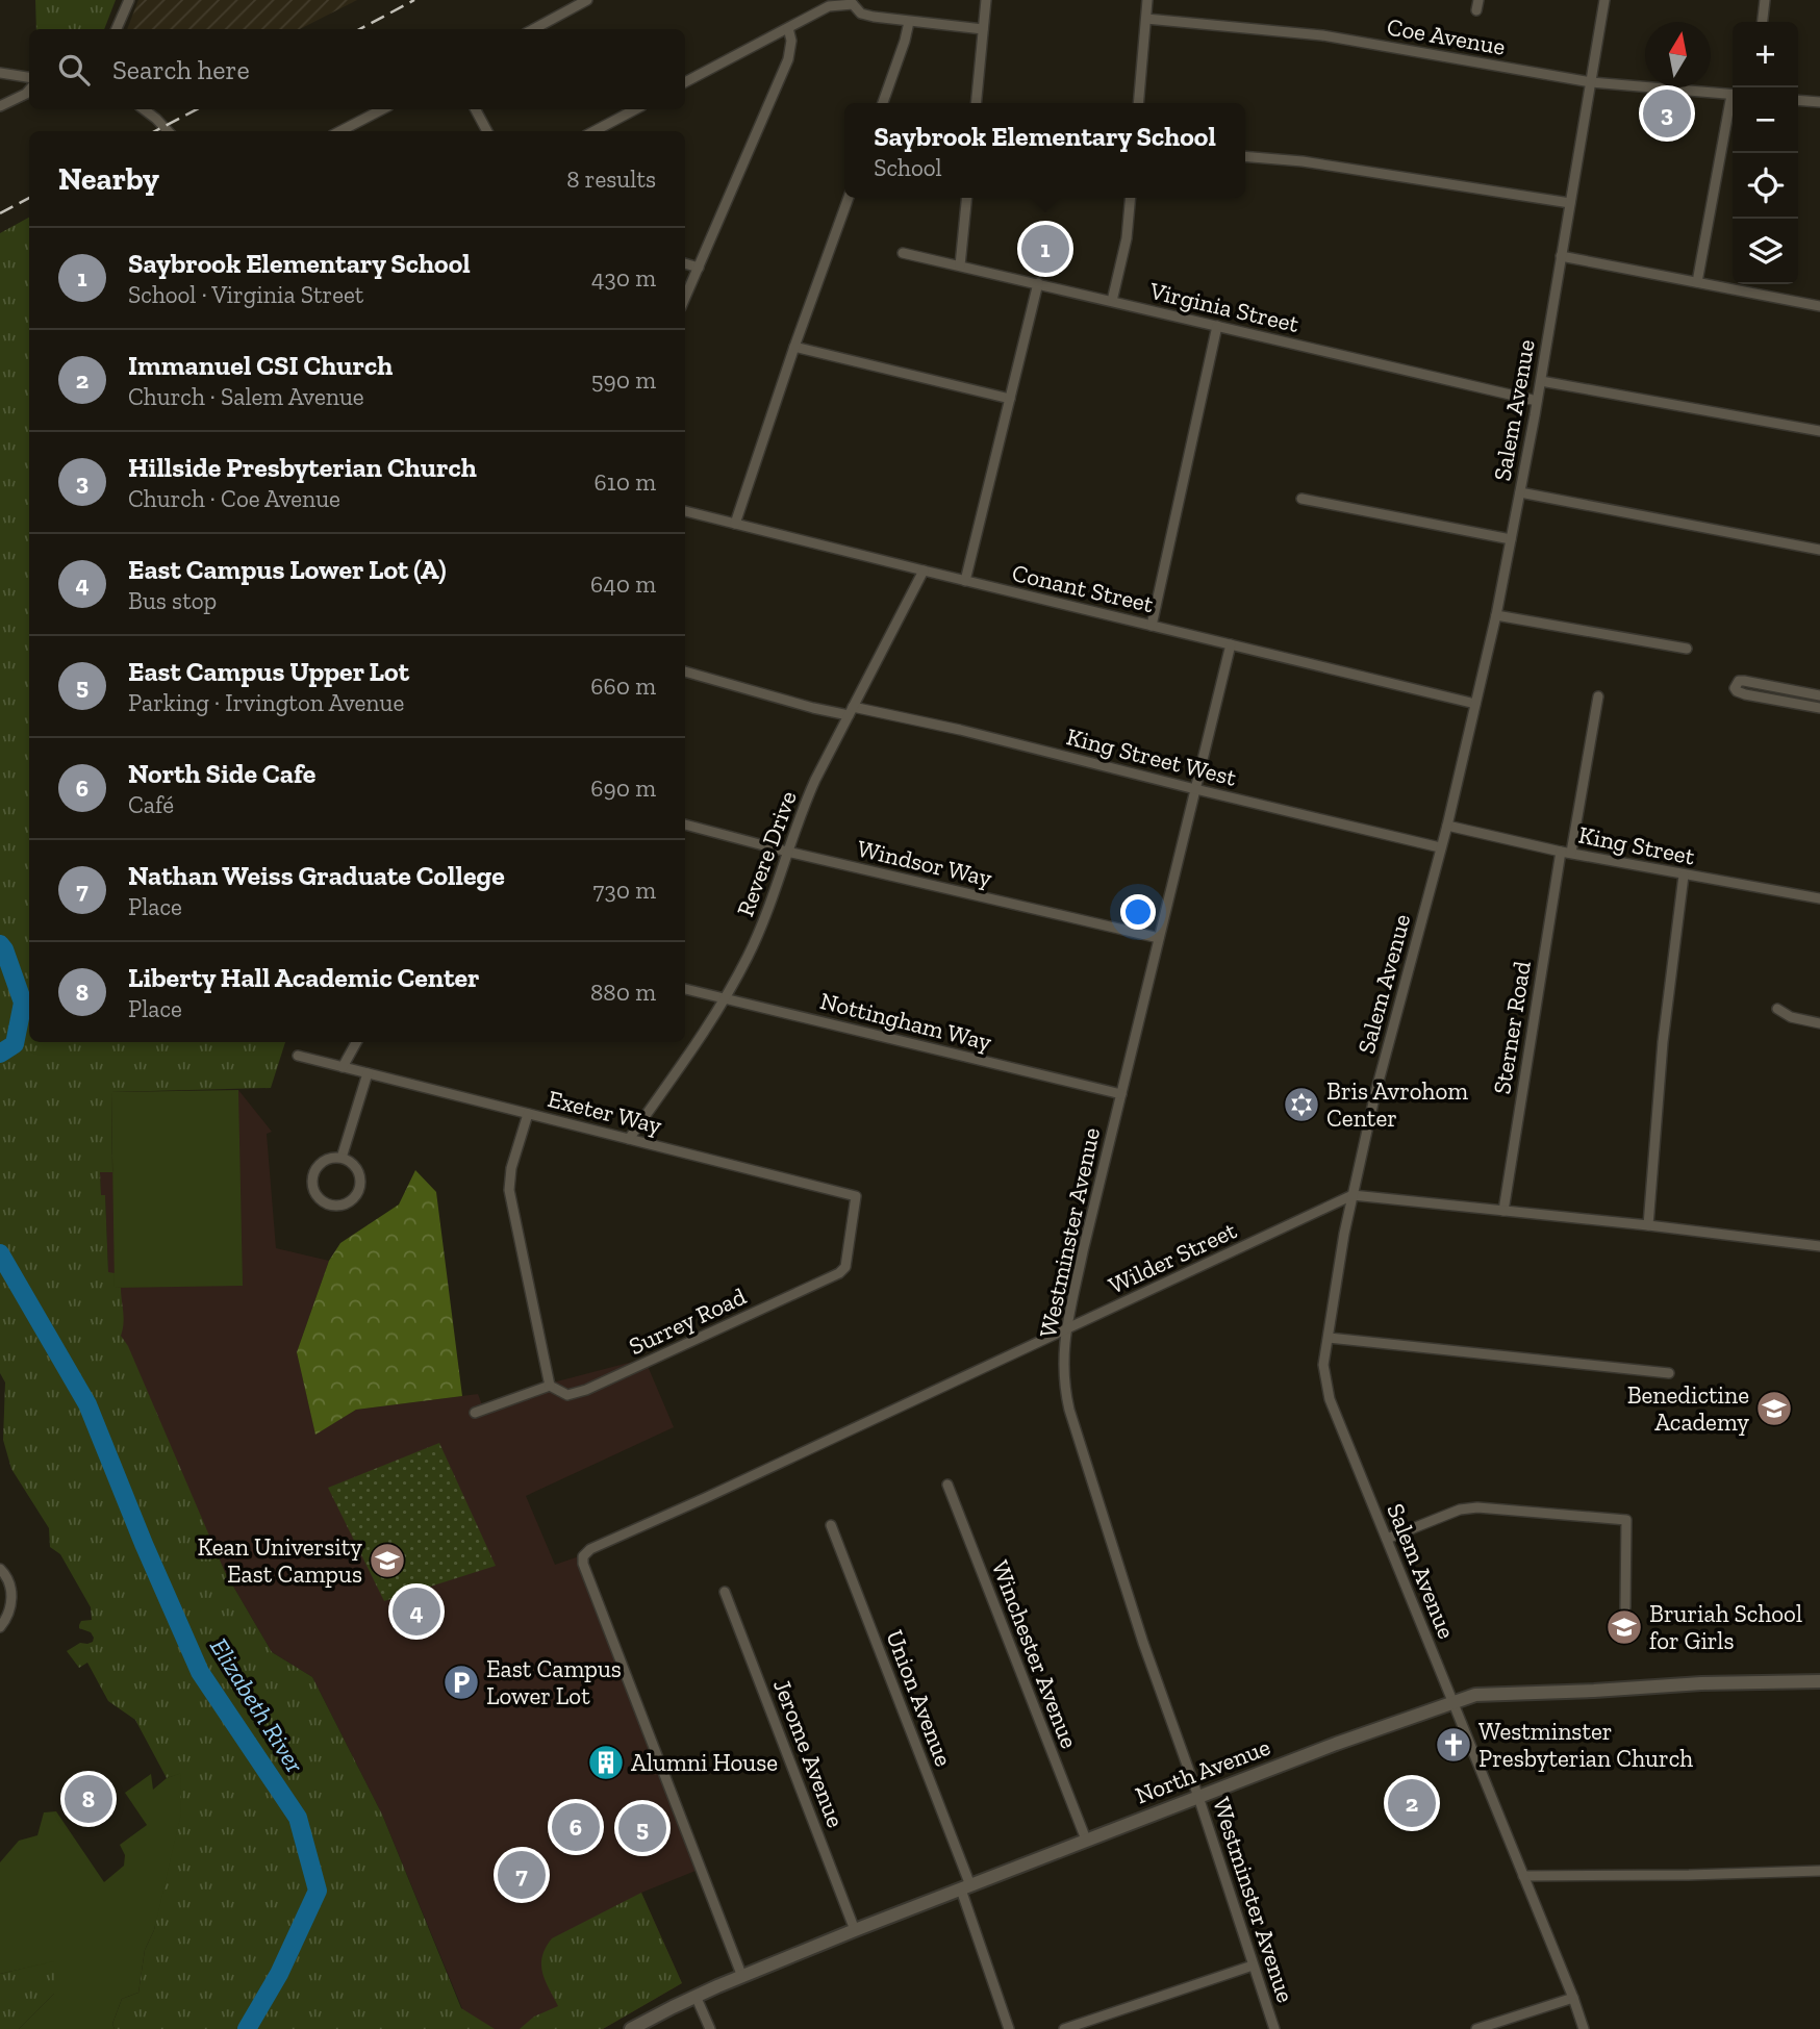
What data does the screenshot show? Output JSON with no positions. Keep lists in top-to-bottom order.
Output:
{
  "streets": {
    "main road": ["North Avenue"],
    "street": [
      "Coe Avenue",
      "Virginia Street",
      "Salem Avenue",
      "Conant Street",
      "King Street West",
      "King Street",
      "Revere Drive",
      "Windsor Way",
      "Nottingham Way",
      "Sterner Road",
      "Exeter Way",
      "Westminster Avenue",
      "Wilder Street",
      "Surrey Road",
      "Winchester Avenue",
      "Union Avenue",
      "Jerome Avenue"
    ]
  },
  "crossings": [
    ["Coe Avenue", "Salem Avenue"],
    ["Virginia Street", "Salem Avenue"],
    ["Salem Avenue", "Conant Street"],
    ["Salem Avenue", "King Street West"],
    ["Salem Avenue", "King Street"],
    ["Salem Avenue", "Wilder Street"],
    ["Salem Avenue", "North Avenue"],
    ["Conant Street", "Revere Drive"],
    ["Conant Street", "Westminster Avenue"],
    ["King Street West", "Revere Drive"],
    ["King Street West", "Westminster Avenue"],
    ["King Street", "Sterner Road"],
    ["Revere Drive", "Windsor Way"],
    ["Revere Drive", "Nottingham Way"],
    ["Revere Drive", "Exeter Way"],
    ["Windsor Way", "Westminster Avenue"],
    ["Nottingham Way", "Westminster Avenue"],
    ["Exeter Way", "Surrey Road"],
    ["Westminster Avenue", "Wilder Street"],
    ["Westminster Avenue", "North Avenue"],
    ["Wilder Street", "North Avenue"],
    ["Winchester Avenue", "North Avenue"],
    ["Union Avenue", "North Avenue"],
    ["Jerome Avenue", "North Avenue"]
  ],
  "water": ["Elizabeth River"],
  "places": {
    "synagogue": ["Bris Avrohom Center"],
    "school or university": ["Benedictine Academy", "Kean University East Campus", "Bruriah School for Girls"],
    "parking": ["East Campus Lower Lot"],
    "church": ["Westminster Presbyterian Church"],
    "building": ["Alumni House"]
  },
  "north": "top",
  "page": {
    "map_buttons": ["+", "−"],
    "search": "Search here",
    "pins": [
      "3",
      "1",
      "4",
      "8",
      "2",
      "6",
      "5",
      "7"
    ],
    "popup": ["Saybrook Elementary School", "School"],
    "heading": ["Nearby", "8 results"],
    "list": [
      {
        "mark": "1",
        "name": "Saybrook Elementary School",
        "note": "School · Virginia Street",
        "value": "430 m"
      },
      {
        "mark": "2",
        "name": "Immanuel CSI Church",
        "note": "Church · Salem Avenue",
        "value": "590 m"
      },
      {
        "mark": "3",
        "name": "Hillside Presbyterian Church",
        "note": "Church · Coe Avenue",
        "value": "610 m"
      },
      {
        "mark": "4",
        "name": "East Campus Lower Lot (A)",
        "note": "Bus stop",
        "value": "640 m"
      },
      {
        "mark": "5",
        "name": "East Campus Upper Lot",
        "note": "Parking · Irvington Avenue",
        "value": "660 m"
      },
      {
        "mark": "6",
        "name": "North Side Cafe",
        "note": "Café",
        "value": "690 m"
      },
      {
        "mark": "7",
        "name": "Nathan Weiss Graduate College",
        "note": "Place",
        "value": "730 m"
      },
      {
        "mark": "8",
        "name": "Liberty Hall Academic Center",
        "note": "Place",
        "value": "880 m"
      }
    ]
  }
}
